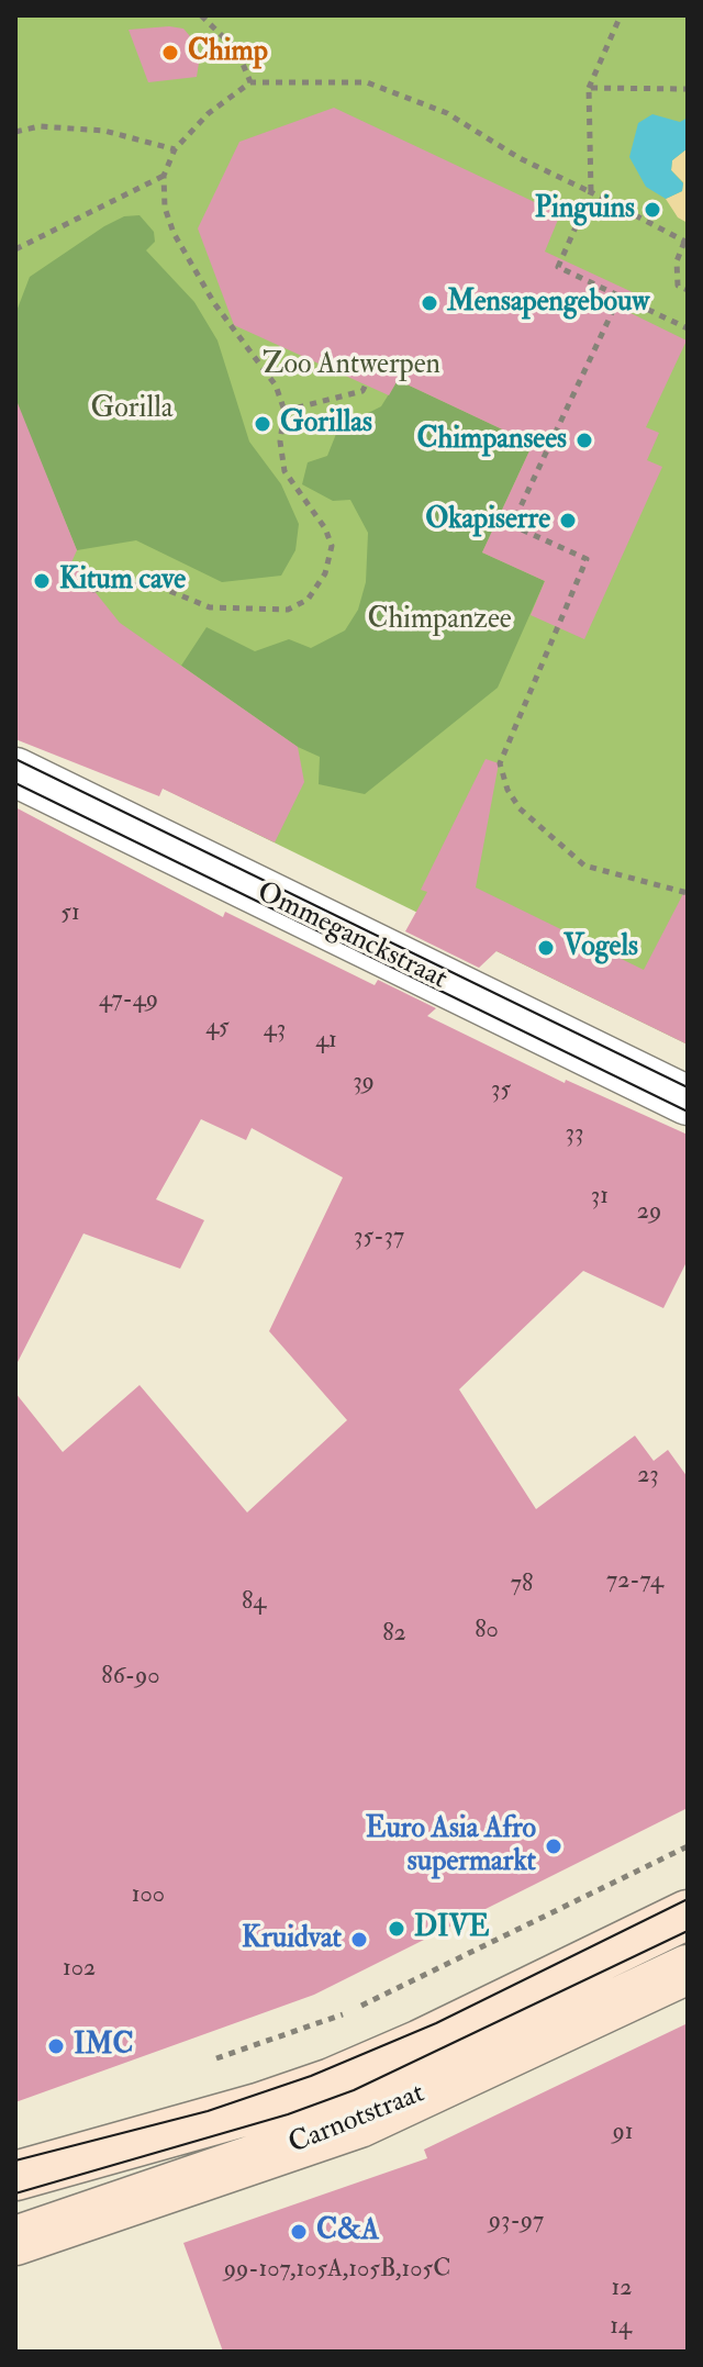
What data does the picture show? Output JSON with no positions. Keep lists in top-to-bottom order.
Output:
{
  "streets": {
    "main road": ["Carnotstraat"],
    "street": ["Ommeganckstraat"]
  },
  "parks": ["Zoo Antwerpen", "Gorilla", "Chimpanzee"],
  "places": [
    "Chimp",
    "Pinguins",
    "Mensapengebouw",
    "Gorillas",
    "Chimpansees",
    "Okapiserre",
    "Kitum cave",
    "Vogels",
    "Euro Asia Afro supermarkt",
    "DIVE",
    "Kruidvat",
    "IMC",
    "C&A"
  ],
  "house_numbers": [
    "51",
    "47-49",
    "45",
    "43",
    "41",
    "39",
    "35",
    "33",
    "31",
    "29",
    "35-37",
    "23",
    "72-74",
    "78",
    "84",
    "80",
    "82",
    "86-90",
    "100",
    "102",
    "91",
    "93-97",
    "99-107,105A,105B,105C",
    "12",
    "14"
  ]
}
